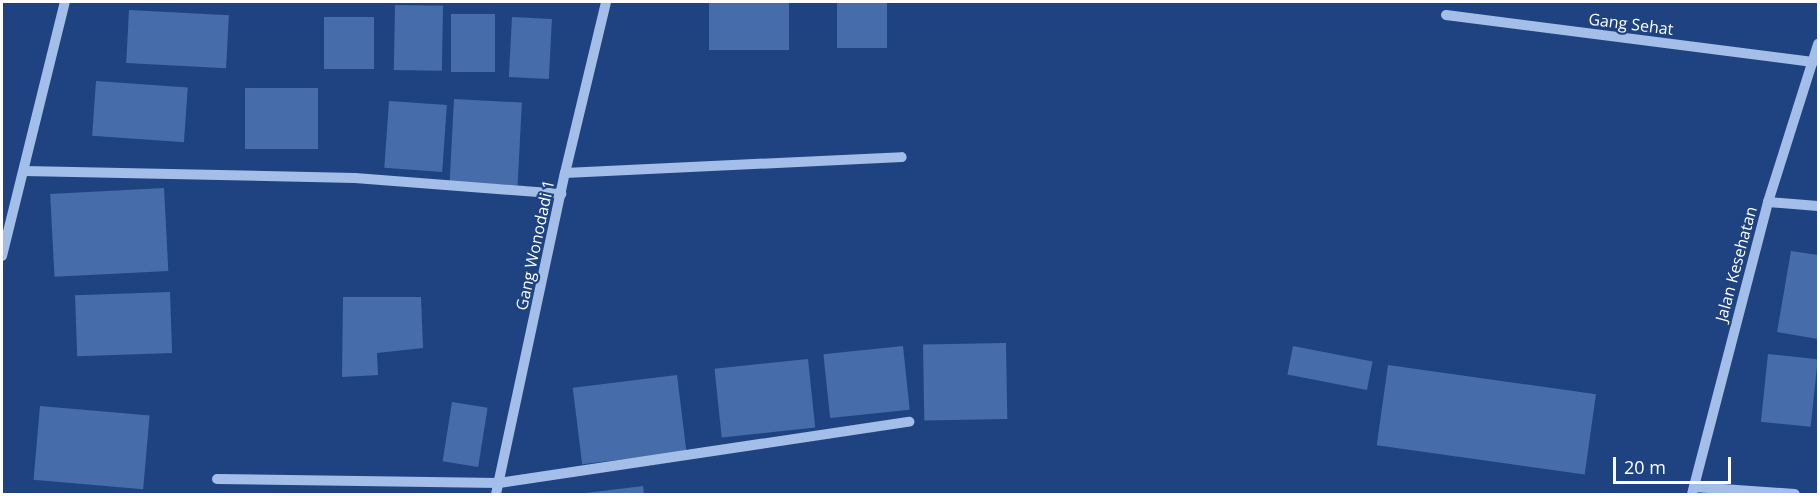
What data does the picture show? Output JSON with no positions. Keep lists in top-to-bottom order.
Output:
{
  "streets": {
    "street": ["Gang Sehat", "Gang Wonodadi 1", "Jalan Kesehatan"]
  },
  "crossings": [
    ["Gang Sehat", "Jalan Kesehatan"]
  ],
  "scale_bar": "20 m"
}
